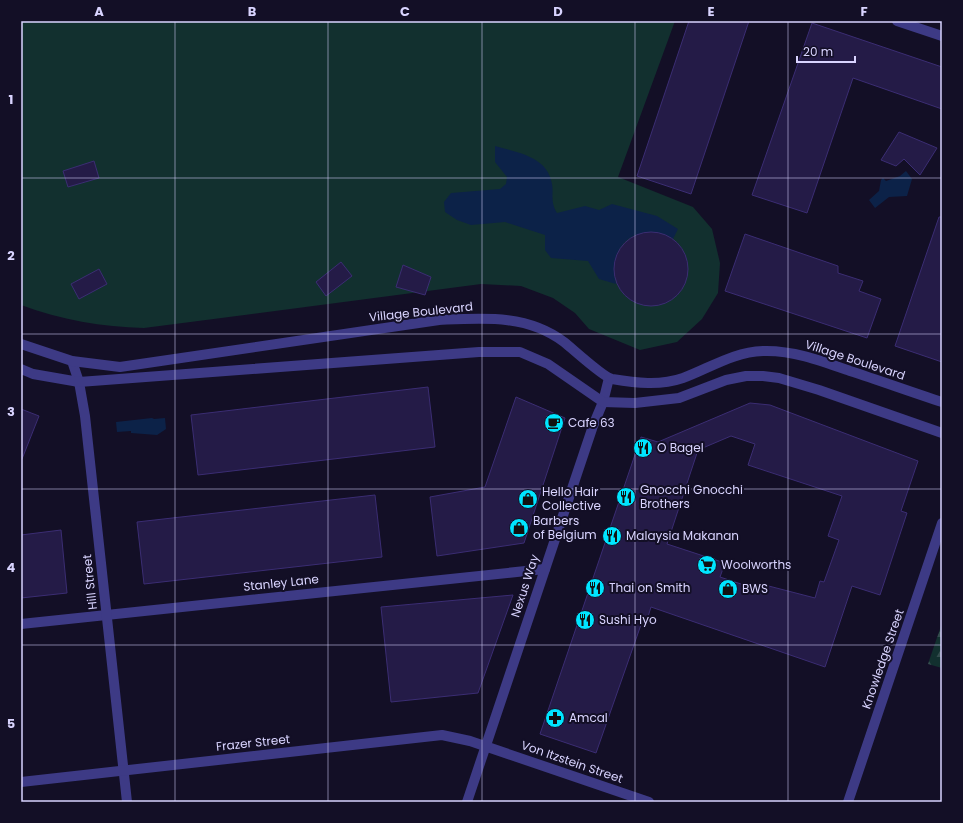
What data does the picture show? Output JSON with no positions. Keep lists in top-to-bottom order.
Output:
{
  "streets": {
    "street": [
      "Village Boulevard",
      "Hill Street",
      "Stanley Lane",
      "Nexus Way",
      "Knowledge Street",
      "Frazer Street",
      "Von Itzstein Street"
    ]
  },
  "crossings": [
    ["Village Boulevard", "Hill Street"],
    ["Village Boulevard", "Nexus Way"],
    ["Hill Street", "Stanley Lane"],
    ["Hill Street", "Frazer Street"],
    ["Stanley Lane", "Nexus Way"],
    ["Nexus Way", "Frazer Street"],
    ["Nexus Way", "Von Itzstein Street"],
    ["Frazer Street", "Von Itzstein Street"]
  ],
  "places": {
    "cafe": ["Cafe 63"],
    "restaurant": [
      "O Bagel",
      "Gnocchi Gnocchi Brothers",
      "Malaysia Makanan",
      "Thai on Smith",
      "Sushi Hyo"
    ],
    "shop": ["Hello Hair Collective", "Barbers of Belgium", "BWS"],
    "supermarket": ["Woolworths"],
    "pharmacy": ["Amcal"]
  },
  "scale_bar": "20 m",
  "grid": {
    "columns": [
      "A",
      "B",
      "C",
      "D",
      "E",
      "F"
    ],
    "rows": [
      "1",
      "2",
      "3",
      "4",
      "5"
    ]
  }
}
